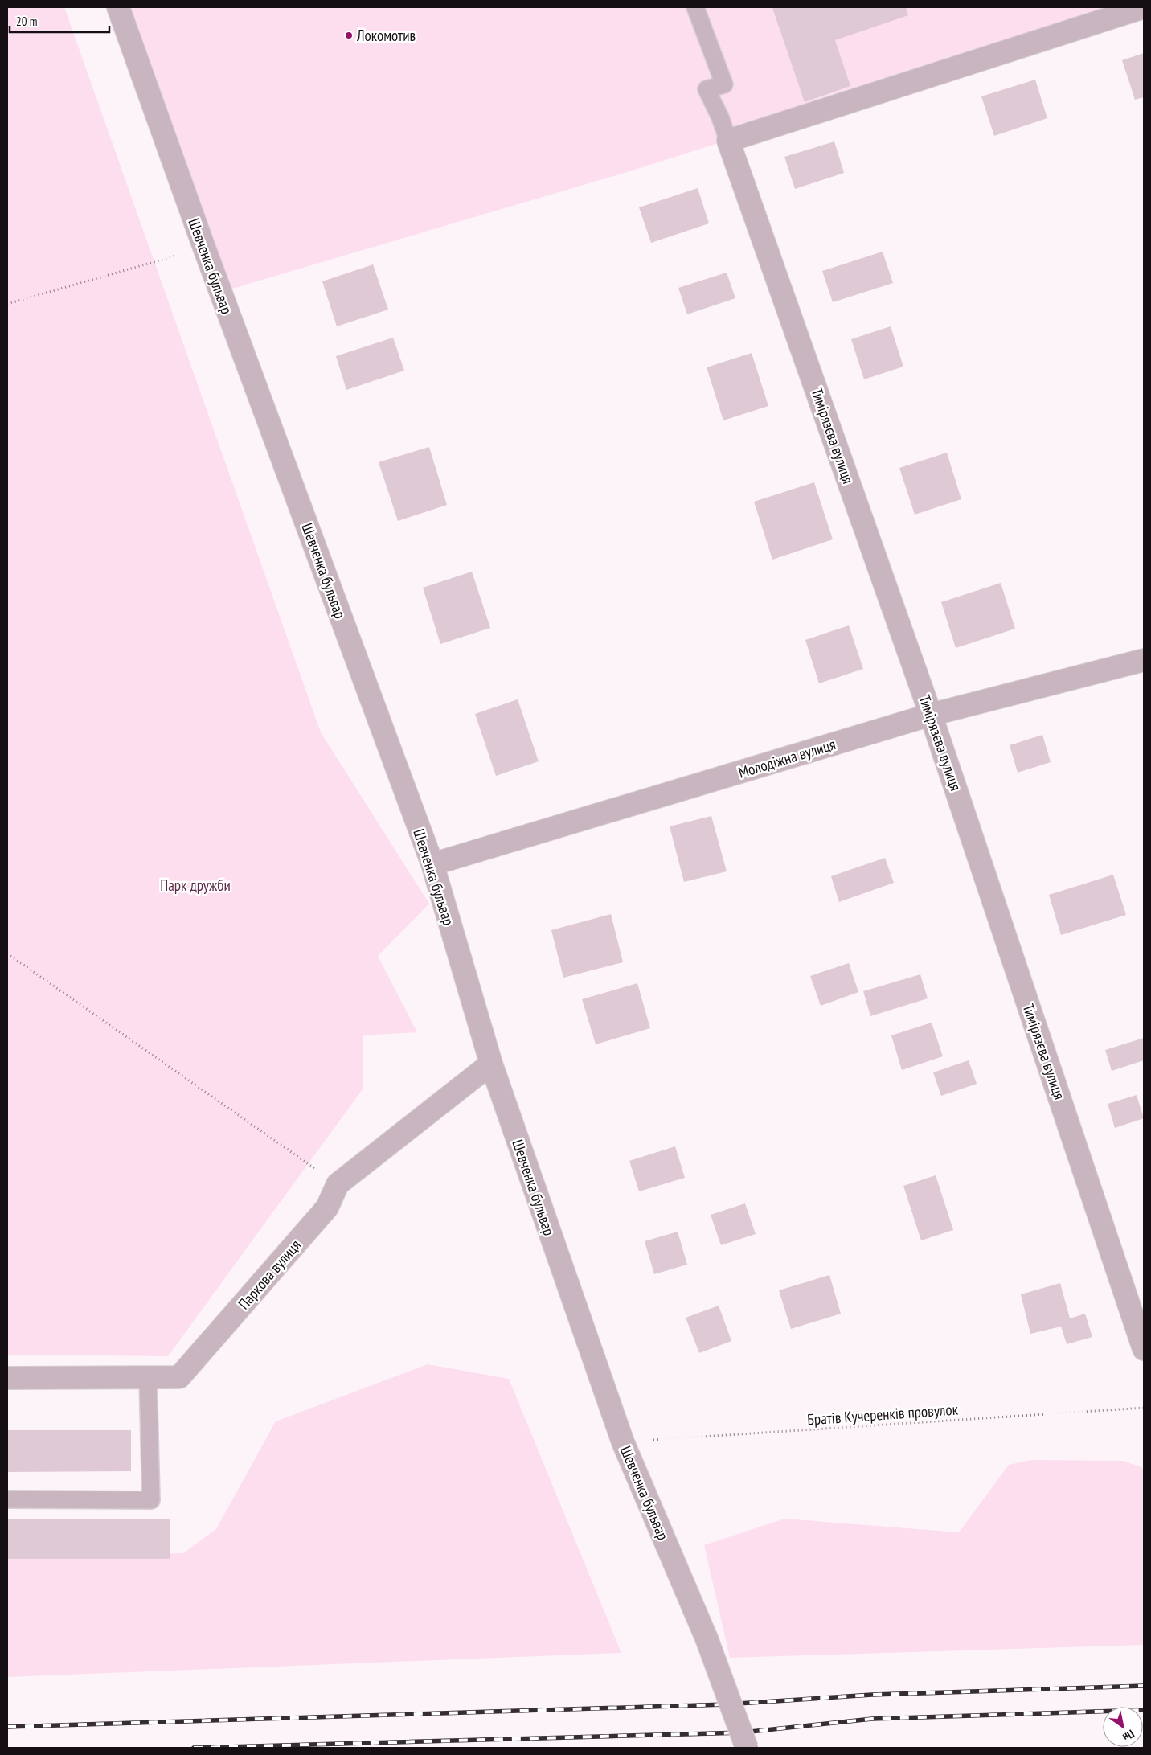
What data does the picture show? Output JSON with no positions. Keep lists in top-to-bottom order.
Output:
{
  "streets": {
    "street": [
      "Шевченка бульвар",
      "Тимірязєва вулиця",
      "Молодіжна вулиця",
      "Паркова вулиця"
    ],
    "path": ["Братів Кучеренків провулок"]
  },
  "crossings": [
    ["Шевченка бульвар", "Молодіжна вулиця"],
    ["Шевченка бульвар", "Паркова вулиця"],
    ["Шевченка бульвар", "Братів Кучеренків провулок"],
    ["Тимірязєва вулиця", "Молодіжна вулиця"]
  ],
  "parks": ["Парк дружби"],
  "places": ["Локомотив"],
  "scale_bar": "20 m",
  "north": "bottom right"
}
